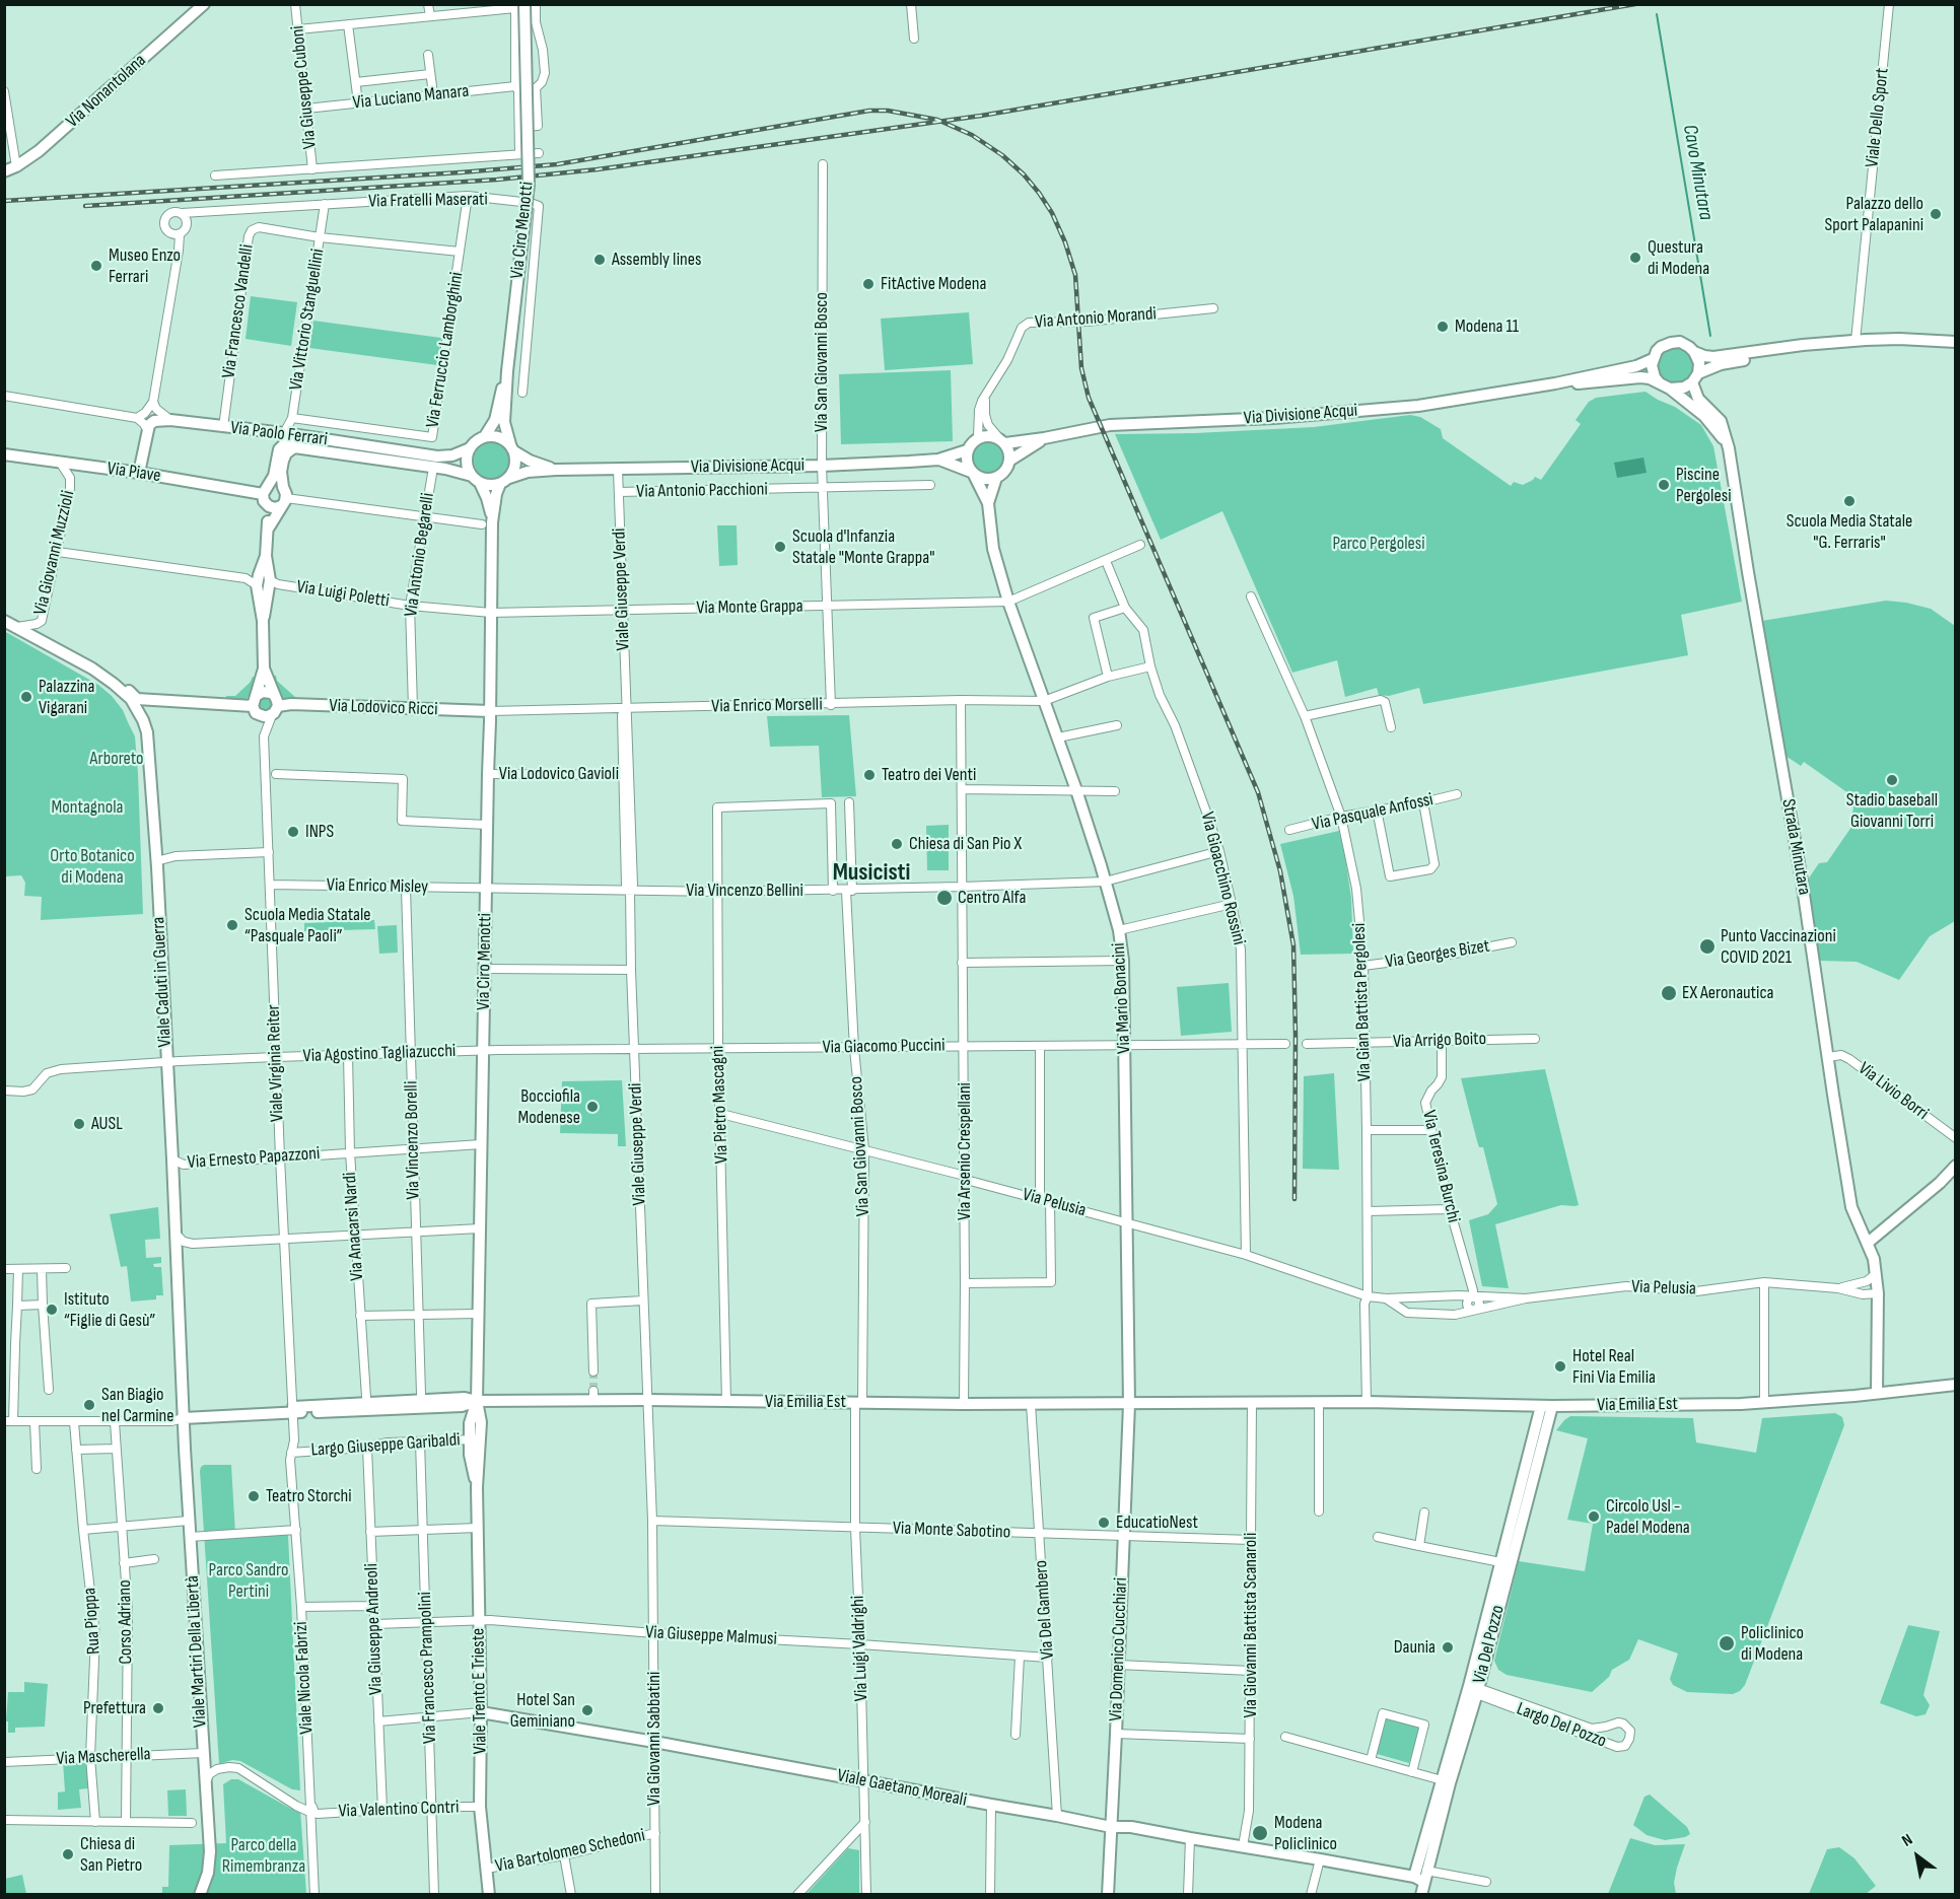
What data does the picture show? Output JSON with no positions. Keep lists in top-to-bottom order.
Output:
{
  "streets": {
    "main road": [
      "Via Nonantolana",
      "Via Ciro Menotti",
      "Via Divisione Acqui",
      "Via Paolo Ferrari",
      "Via Piave",
      "Via Lodovico Ricci",
      "Strada Minutara",
      "Viale Caduti in Guerra",
      "Via Mario Bonacini",
      "Via Emilia Est",
      "Largo Giuseppe Garibaldi",
      "Via Del Pozzo",
      "Via Domenico Cucchiari",
      "Viale Martiri Della Libertà",
      "Viale Trento E Trieste",
      "Viale Gaetano Moreali"
    ],
    "street": [
      "Via Giuseppe Cuboni",
      "Via Luciano Manara",
      "Viale Dello Sport",
      "Via Fratelli Maserati",
      "Via Francesco Vandelli",
      "Via Antonio Morandi",
      "Via Vittorio Stanguellini",
      "Via Ferruccio Lamborghini",
      "Via San Giovanni Bosco",
      "Via Antonio Pacchioni",
      "Via Giovanni Muzzioli",
      "Via Antonio Begarelli",
      "Viale Giuseppe Verdi",
      "Via Luigi Poletti",
      "Via Monte Grappa",
      "Via Enrico Morselli",
      "Via Lodovico Gavioli",
      "Via Pasquale Anfossi",
      "Via Gioacchino Rossini",
      "Via Enrico Misley",
      "Via Vincenzo Bellini",
      "Via Georges Bizet",
      "Via Gian Battista Pergolesi",
      "Via Arrigo Boito",
      "Via Giacomo Puccini",
      "Via Agostino Tagliazucchi",
      "Viale Virginia Reiter",
      "Via Livio Borri",
      "Via Pietro Mascagni",
      "Via Vincenzo Borelli",
      "Via Arsenio Crespellani",
      "Via Ernesto Papazzoni",
      "Via Teresina Burchi",
      "Via Pelusia",
      "Via Anacarsi Nardi",
      "Via Monte Sabotino",
      "Via Del Gambero",
      "Rua Pioppa",
      "Corso Adriano",
      "Via Giovanni Battista Scanaroli",
      "Via Giuseppe Andreoli",
      "Via Giuseppe Malmusi",
      "Via Luigi Valdrighi",
      "Via Francesco Prampolini",
      "Viale Nicola Fabrizi",
      "Largo Del Pozzo",
      "Via Giovanni Sabbatini",
      "Via Mascherella",
      "Via Valentino Contri",
      "Via Bartolomeo Schedoni"
    ]
  },
  "crossings": [
    ["Via Giuseppe Cuboni", "Via Luciano Manara"],
    ["Via Fratelli Maserati", "Via Vittorio Stanguellini"],
    ["Via Fratelli Maserati", "Via Ferruccio Lamborghini"],
    ["Via Ciro Menotti", "Via Divisione Acqui"],
    ["Via Ciro Menotti", "Via Paolo Ferrari"],
    ["Via Ciro Menotti", "Via Luigi Poletti"],
    ["Via Ciro Menotti", "Via Monte Grappa"],
    ["Via Ciro Menotti", "Via Enrico Morselli"],
    ["Via Ciro Menotti", "Via Lodovico Ricci"],
    ["Via Ciro Menotti", "Via Lodovico Gavioli"],
    ["Via Ciro Menotti", "Via Enrico Misley"],
    ["Via Ciro Menotti", "Via Vincenzo Bellini"],
    ["Via Ciro Menotti", "Via Giacomo Puccini"],
    ["Via Ciro Menotti", "Via Agostino Tagliazucchi"],
    ["Via Ciro Menotti", "Via Ernesto Papazzoni"],
    ["Via Ciro Menotti", "Via Emilia Est"],
    ["Via Ciro Menotti", "Largo Giuseppe Garibaldi"],
    ["Via Ciro Menotti", "Viale Trento E Trieste"],
    ["Via Francesco Vandelli", "Via Vittorio Stanguellini"],
    ["Via Francesco Vandelli", "Via Paolo Ferrari"],
    ["Via Antonio Morandi", "Via Divisione Acqui"],
    ["Via Antonio Morandi", "Via Mario Bonacini"],
    ["Via Vittorio Stanguellini", "Via Ferruccio Lamborghini"],
    ["Via Vittorio Stanguellini", "Via Paolo Ferrari"],
    ["Via San Giovanni Bosco", "Via Divisione Acqui"],
    ["Via San Giovanni Bosco", "Via Antonio Pacchioni"],
    ["Via San Giovanni Bosco", "Via Monte Grappa"],
    ["Via San Giovanni Bosco", "Via Enrico Morselli"],
    ["Via San Giovanni Bosco", "Via Vincenzo Bellini"],
    ["Via San Giovanni Bosco", "Via Giacomo Puccini"],
    ["Via San Giovanni Bosco", "Via Pelusia"],
    ["Via San Giovanni Bosco", "Via Emilia Est"],
    ["Via San Giovanni Bosco", "Via Luigi Valdrighi"],
    ["Via Divisione Acqui", "Via Paolo Ferrari"],
    ["Via Divisione Acqui", "Viale Giuseppe Verdi"],
    ["Via Divisione Acqui", "Strada Minutara"],
    ["Via Divisione Acqui", "Via Mario Bonacini"],
    ["Via Paolo Ferrari", "Via Piave"],
    ["Via Piave", "Via Giovanni Muzzioli"],
    ["Via Antonio Pacchioni", "Viale Giuseppe Verdi"],
    ["Via Giovanni Muzzioli", "Viale Caduti in Guerra"],
    ["Via Antonio Begarelli", "Via Luigi Poletti"],
    ["Via Antonio Begarelli", "Via Lodovico Ricci"],
    ["Viale Giuseppe Verdi", "Via Monte Grappa"],
    ["Viale Giuseppe Verdi", "Via Enrico Morselli"],
    ["Viale Giuseppe Verdi", "Via Lodovico Gavioli"],
    ["Viale Giuseppe Verdi", "Via Vincenzo Bellini"],
    ["Viale Giuseppe Verdi", "Via Giacomo Puccini"],
    ["Viale Giuseppe Verdi", "Via Emilia Est"],
    ["Viale Giuseppe Verdi", "Via Giovanni Sabbatini"],
    ["Via Luigi Poletti", "Via Monte Grappa"],
    ["Via Monte Grappa", "Via Mario Bonacini"],
    ["Via Enrico Morselli", "Via Lodovico Ricci"],
    ["Via Enrico Morselli", "Via Mario Bonacini"],
    ["Via Enrico Morselli", "Via Arsenio Crespellani"],
    ["Via Lodovico Ricci", "Viale Virginia Reiter"],
    ["Via Pasquale Anfossi", "Via Gian Battista Pergolesi"],
    ["Strada Minutara", "Via Livio Borri"],
    ["Strada Minutara", "Via Pelusia"],
    ["Strada Minutara", "Via Emilia Est"],
    ["Via Gioacchino Rossini", "Via Vincenzo Bellini"],
    ["Via Gioacchino Rossini", "Via Giacomo Puccini"],
    ["Via Gioacchino Rossini", "Via Pelusia"],
    ["Via Enrico Misley", "Via Vincenzo Bellini"],
    ["Via Enrico Misley", "Viale Virginia Reiter"],
    ["Via Enrico Misley", "Via Vincenzo Borelli"],
    ["Via Vincenzo Bellini", "Via Mario Bonacini"],
    ["Via Vincenzo Bellini", "Via Pietro Mascagni"],
    ["Via Vincenzo Bellini", "Via Arsenio Crespellani"],
    ["Via Georges Bizet", "Via Gian Battista Pergolesi"],
    ["Viale Caduti in Guerra", "Via Agostino Tagliazucchi"],
    ["Viale Caduti in Guerra", "Via Ernesto Papazzoni"],
    ["Viale Caduti in Guerra", "Largo Giuseppe Garibaldi"],
    ["Viale Caduti in Guerra", "Viale Martiri Della Libertà"],
    ["Via Mario Bonacini", "Via Giacomo Puccini"],
    ["Via Mario Bonacini", "Via Pelusia"],
    ["Via Mario Bonacini", "Via Emilia Est"],
    ["Via Mario Bonacini", "Via Domenico Cucchiari"],
    ["Via Gian Battista Pergolesi", "Via Arrigo Boito"],
    ["Via Gian Battista Pergolesi", "Via Pelusia"],
    ["Via Gian Battista Pergolesi", "Via Emilia Est"],
    ["Via Arrigo Boito", "Via Teresina Burchi"],
    ["Via Giacomo Puccini", "Via Agostino Tagliazucchi"],
    ["Via Giacomo Puccini", "Via Pietro Mascagni"],
    ["Via Giacomo Puccini", "Via Arsenio Crespellani"],
    ["Via Agostino Tagliazucchi", "Viale Virginia Reiter"],
    ["Via Agostino Tagliazucchi", "Via Vincenzo Borelli"],
    ["Via Agostino Tagliazucchi", "Via Anacarsi Nardi"],
    ["Viale Virginia Reiter", "Via Ernesto Papazzoni"],
    ["Viale Virginia Reiter", "Largo Giuseppe Garibaldi"],
    ["Via Pietro Mascagni", "Via Pelusia"],
    ["Via Pietro Mascagni", "Via Emilia Est"],
    ["Via Vincenzo Borelli", "Via Ernesto Papazzoni"],
    ["Via Arsenio Crespellani", "Via Pelusia"],
    ["Via Arsenio Crespellani", "Via Emilia Est"],
    ["Via Ernesto Papazzoni", "Via Anacarsi Nardi"],
    ["Via Teresina Burchi", "Via Pelusia"],
    ["Via Emilia Est", "Largo Giuseppe Garibaldi"],
    ["Via Emilia Est", "Via Del Gambero"],
    ["Via Emilia Est", "Via Giovanni Battista Scanaroli"],
    ["Via Emilia Est", "Via Del Pozzo"],
    ["Via Emilia Est", "Via Luigi Valdrighi"],
    ["Via Emilia Est", "Via Domenico Cucchiari"],
    ["Via Emilia Est", "Viale Trento E Trieste"],
    ["Via Emilia Est", "Via Giovanni Sabbatini"],
    ["Largo Giuseppe Garibaldi", "Via Giuseppe Andreoli"],
    ["Largo Giuseppe Garibaldi", "Viale Martiri Della Libertà"],
    ["Largo Giuseppe Garibaldi", "Via Francesco Prampolini"],
    ["Largo Giuseppe Garibaldi", "Viale Nicola Fabrizi"],
    ["Largo Giuseppe Garibaldi", "Viale Trento E Trieste"],
    ["Via Monte Sabotino", "Via Del Gambero"],
    ["Via Monte Sabotino", "Via Giovanni Battista Scanaroli"],
    ["Via Monte Sabotino", "Via Luigi Valdrighi"],
    ["Via Monte Sabotino", "Via Domenico Cucchiari"],
    ["Via Monte Sabotino", "Via Giovanni Sabbatini"],
    ["Via Del Gambero", "Via Giuseppe Malmusi"],
    ["Via Del Gambero", "Viale Gaetano Moreali"],
    ["Rua Pioppa", "Via Mascherella"],
    ["Corso Adriano", "Via Mascherella"],
    ["Via Giovanni Battista Scanaroli", "Viale Gaetano Moreali"],
    ["Via Giuseppe Andreoli", "Via Giuseppe Malmusi"],
    ["Via Giuseppe Andreoli", "Viale Gaetano Moreali"],
    ["Via Giuseppe Andreoli", "Via Valentino Contri"],
    ["Via Giuseppe Malmusi", "Via Luigi Valdrighi"],
    ["Via Giuseppe Malmusi", "Via Francesco Prampolini"],
    ["Via Giuseppe Malmusi", "Viale Trento E Trieste"],
    ["Via Giuseppe Malmusi", "Via Giovanni Sabbatini"],
    ["Via Del Pozzo", "Largo Del Pozzo"],
    ["Via Del Pozzo", "Viale Gaetano Moreali"],
    ["Via Luigi Valdrighi", "Viale Gaetano Moreali"],
    ["Via Domenico Cucchiari", "Viale Gaetano Moreali"],
    ["Viale Martiri Della Libertà", "Via Mascherella"],
    ["Viale Martiri Della Libertà", "Via Valentino Contri"],
    ["Via Francesco Prampolini", "Viale Gaetano Moreali"],
    ["Via Francesco Prampolini", "Via Valentino Contri"],
    ["Viale Nicola Fabrizi", "Via Valentino Contri"],
    ["Viale Trento E Trieste", "Viale Gaetano Moreali"],
    ["Viale Trento E Trieste", "Via Valentino Contri"],
    ["Viale Trento E Trieste", "Via Bartolomeo Schedoni"],
    ["Via Giovanni Sabbatini", "Viale Gaetano Moreali"],
    ["Via Giovanni Sabbatini", "Via Bartolomeo Schedoni"]
  ],
  "districts": ["Musicisti"],
  "water": ["Cavo Minutara"],
  "parks": [
    "Parco Pergolesi",
    "Arboreto",
    "Montagnola",
    "Orto Botanico di Modena",
    "Parco Sandro Pertini",
    "Parco della Rimembranza"
  ],
  "places": [
    "Palazzo dello Sport Palapanini",
    "Questura di Modena",
    "Assembly lines",
    "Museo Enzo Ferrari",
    "FitActive Modena",
    "Modena 11",
    "Piscine Pergolesi",
    "Scuola Media Statale \"G. Ferraris\"",
    "Scuola d'Infanzia Statale \"Monte Grappa\"",
    "Palazzina Vigarani",
    "Teatro dei Venti",
    "Stadio baseball Giovanni Torri",
    "INPS",
    "Chiesa di San Pio X",
    "Centro Alfa",
    "Scuola Media Statale “Pasquale Paoli”",
    "Punto Vaccinazioni COVID 2021",
    "EX Aeronautica",
    "Bocciofila Modenese",
    "AUSL",
    "Istituto “Figlie di Gesù”",
    "Hotel Real Fini Via Emilia",
    "San Biagio nel Carmine",
    "Teatro Storchi",
    "Circolo Usl - Padel Modena",
    "EducatioNest",
    "Policlinico di Modena",
    "Daunia",
    "Prefettura",
    "Hotel San Geminiano",
    "Modena Policlinico",
    "Chiesa di San Pietro"
  ],
  "north": "top left"
}
